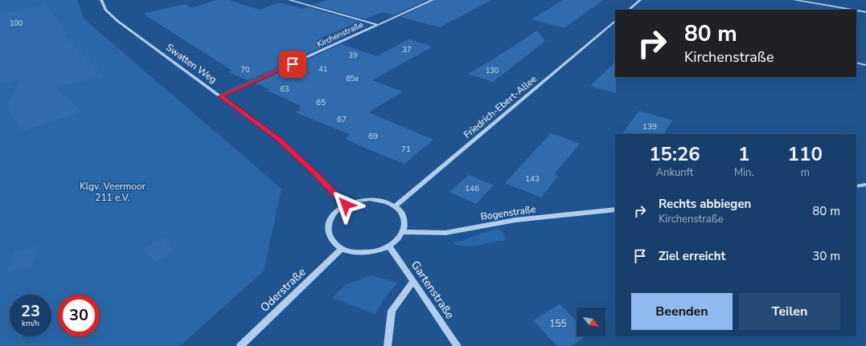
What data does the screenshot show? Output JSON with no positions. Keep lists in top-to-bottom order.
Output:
{
  "streets": {
    "street": [
      "Kirchenstraße",
      "Swatten Weg",
      "Friedrich-Ebert-Allee",
      "Bogenstraße",
      "Oderstraße",
      "Gartenstraße"
    ]
  },
  "crossings": [
    ["Kirchenstraße", "Swatten Weg"],
    ["Swatten Weg", "Friedrich-Ebert-Allee"],
    ["Swatten Weg", "Bogenstraße"],
    ["Swatten Weg", "Oderstraße"],
    ["Swatten Weg", "Gartenstraße"],
    ["Friedrich-Ebert-Allee", "Bogenstraße"],
    ["Friedrich-Ebert-Allee", "Oderstraße"],
    ["Friedrich-Ebert-Allee", "Gartenstraße"],
    ["Bogenstraße", "Oderstraße"],
    ["Bogenstraße", "Gartenstraße"],
    ["Oderstraße", "Gartenstraße"]
  ],
  "parks": ["Klgv. Veermoor 211 e.V."],
  "house_numbers": [
    "100",
    "37",
    "39",
    "41",
    "70",
    "130",
    "65a",
    "63",
    "65",
    "67",
    "139",
    "69",
    "71",
    "143",
    "146",
    "155"
  ],
  "north": "bottom right",
  "page": {
    "turn": ["80 m", "Kirchenstraße"],
    "eta": [
      "15:26",
      "Ankunft",
      "1",
      "Min.",
      "110",
      "m"
    ],
    "list": [
      {
        "name": "Rechts abbiegen",
        "note": "Kirchenstraße",
        "value": "80 m"
      },
      {
        "name": "Ziel erreicht",
        "value": "30 m"
      }
    ],
    "buttons": ["Beenden", "Teilen"],
    "speed": "23 km/h",
    "limit": "30"
  }
}
